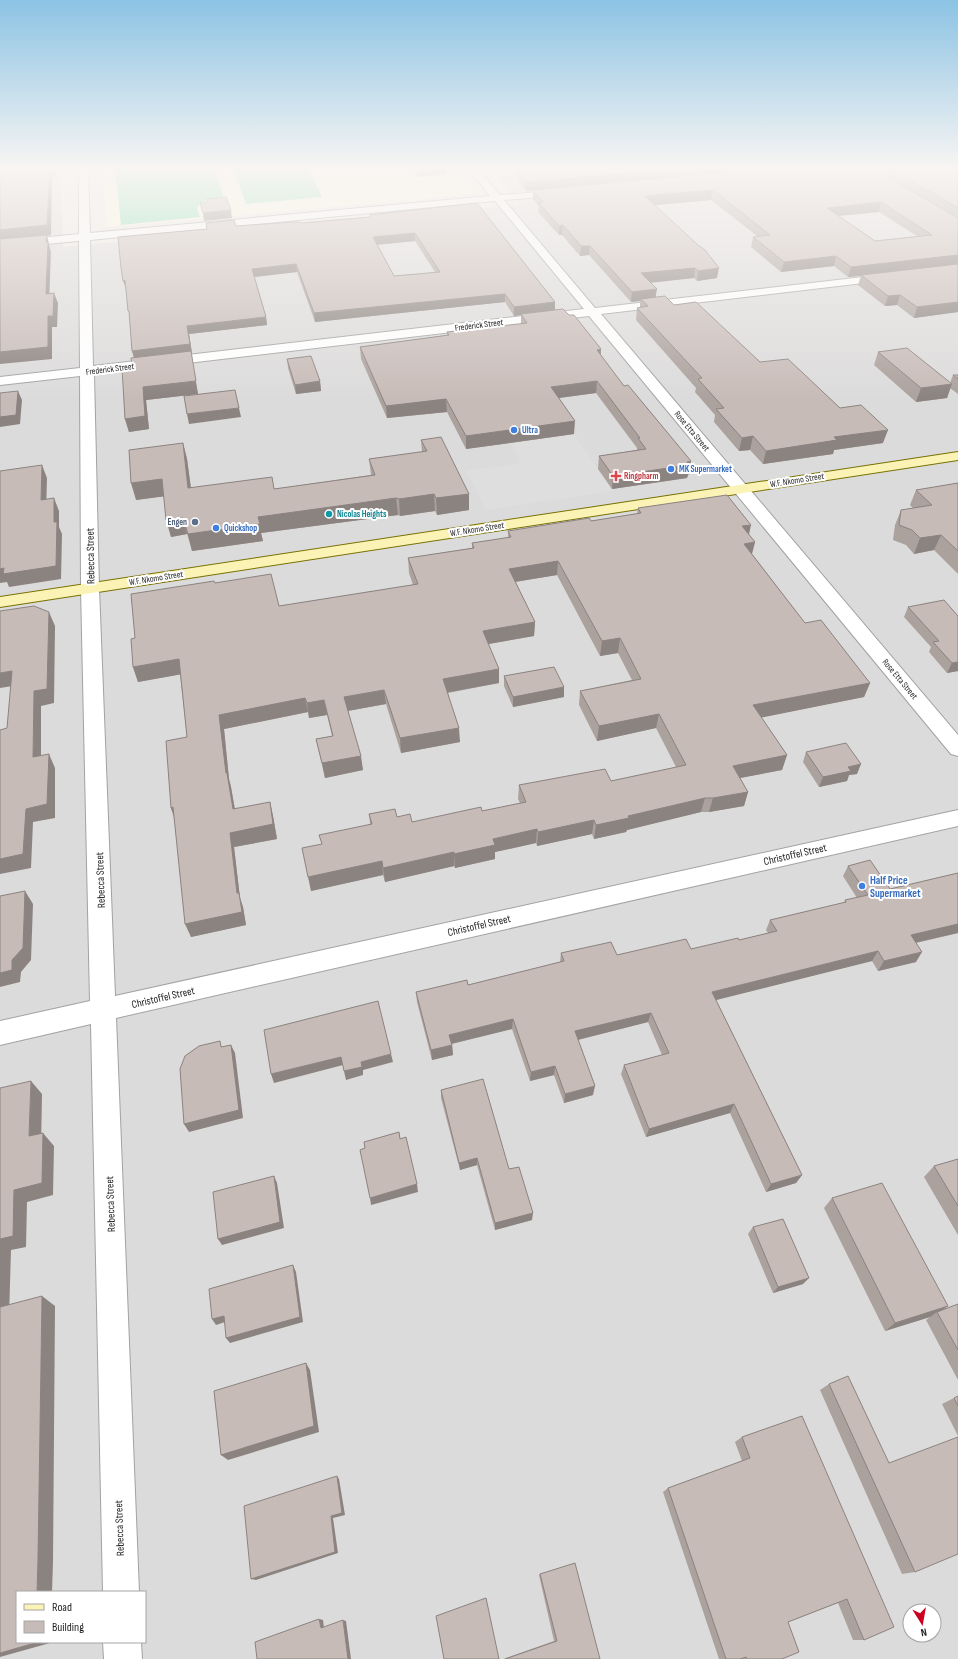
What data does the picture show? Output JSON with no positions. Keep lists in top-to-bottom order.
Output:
{
  "streets": {
    "main road": ["W.F. Nkomo Street"],
    "street": [
      "Frederick Street",
      "Rose Etta Street",
      "Rebecca Street",
      "Christoffel Street"
    ]
  },
  "crossings": [
    ["Frederick Street", "Rose Etta Street"],
    ["Frederick Street", "Rebecca Street"],
    ["Rose Etta Street", "W.F. Nkomo Street"],
    ["W.F. Nkomo Street", "Rebecca Street"],
    ["Rebecca Street", "Christoffel Street"]
  ],
  "places": {
    "other": [
      "Ultra",
      "MK Supermarket",
      "Nicolas Heights",
      "Engen",
      "Quickshop",
      "Half Price Supermarket"
    ],
    "health": ["Ringpharm"]
  },
  "legend": ["Road", "Building"],
  "north": "bottom"
}
